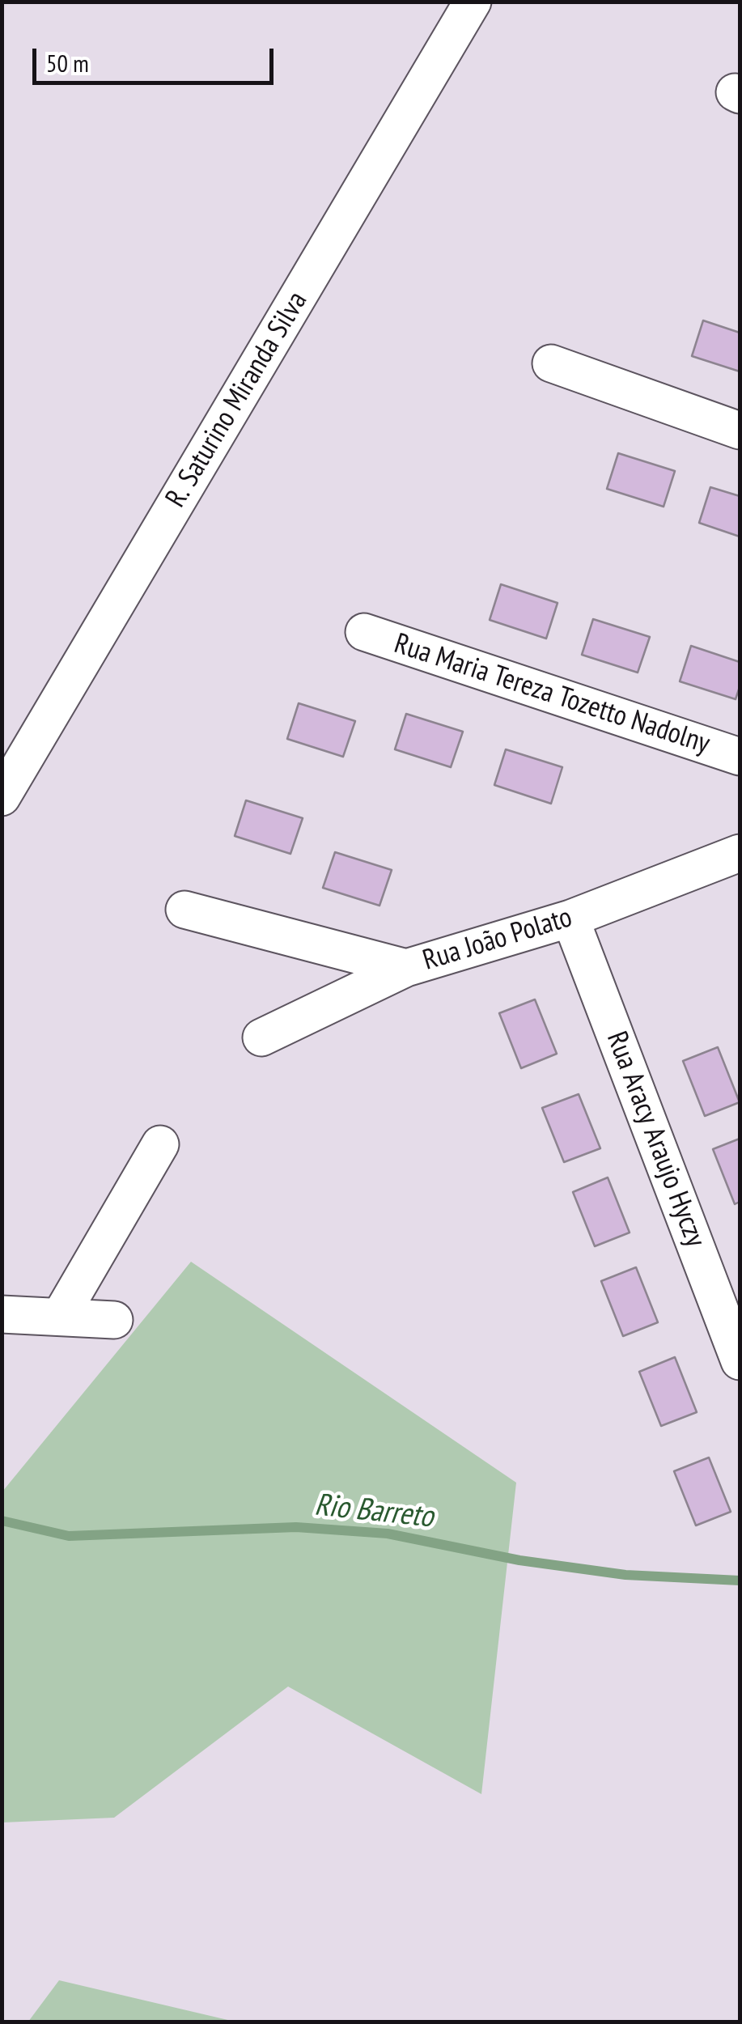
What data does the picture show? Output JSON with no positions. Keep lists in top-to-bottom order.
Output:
{
  "streets": {
    "street": [
      "R. Saturino Miranda Silva",
      "Rua Maria Tereza Tozetto Nadolny",
      "Rua João Polato",
      "Rua Aracy Araujo Hyczy"
    ]
  },
  "crossings": [
    ["Rua João Polato", "Rua Aracy Araujo Hyczy"]
  ],
  "water": ["Rio Barreto"],
  "scale_bar": "50 m"
}
